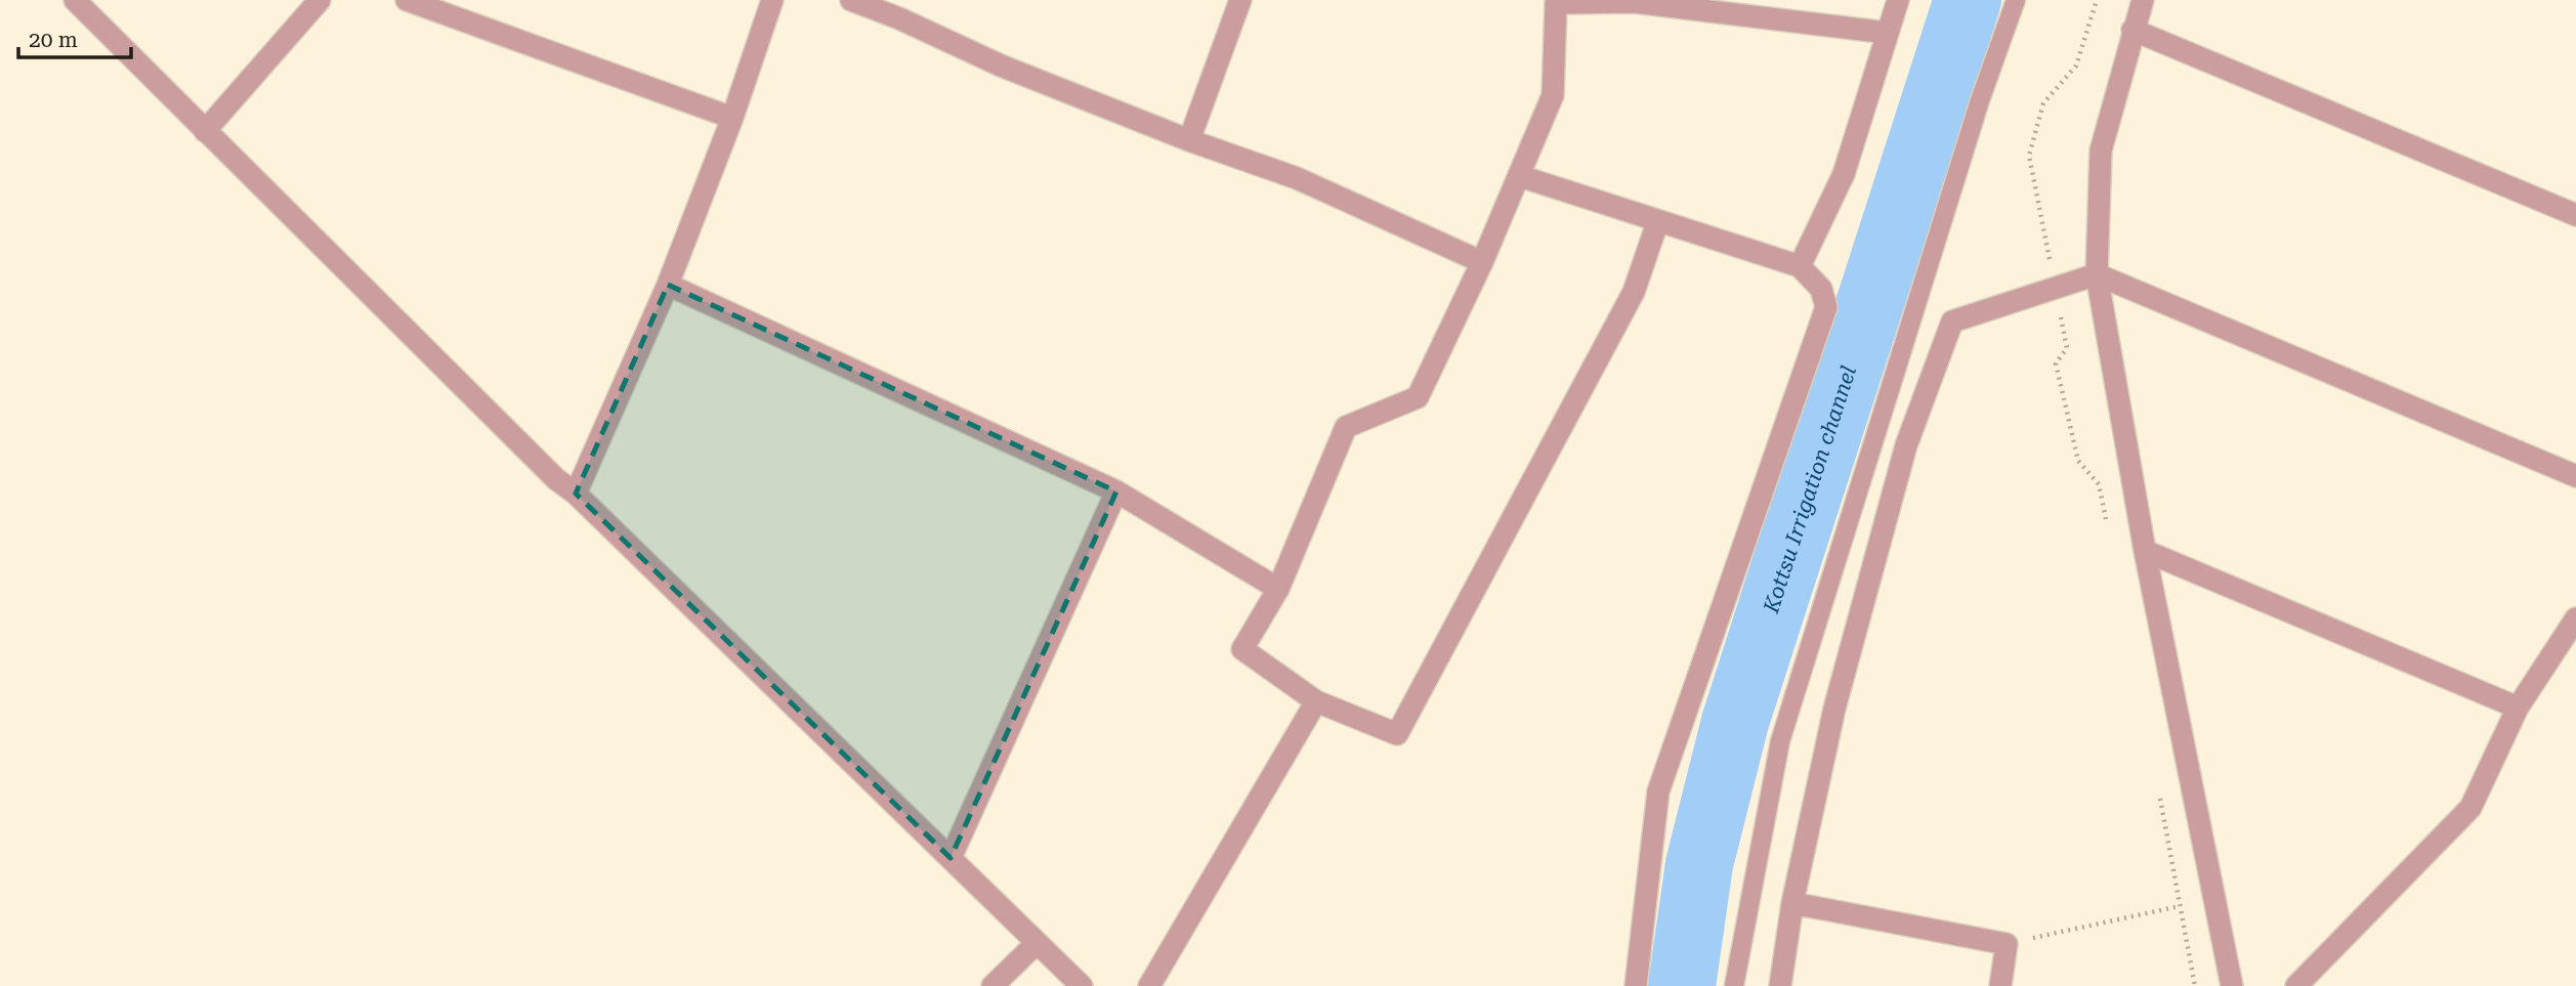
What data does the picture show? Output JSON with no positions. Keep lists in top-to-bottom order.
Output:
{
  "water": ["Kottsu Irrigation channel"],
  "scale_bar": "20 m"
}
